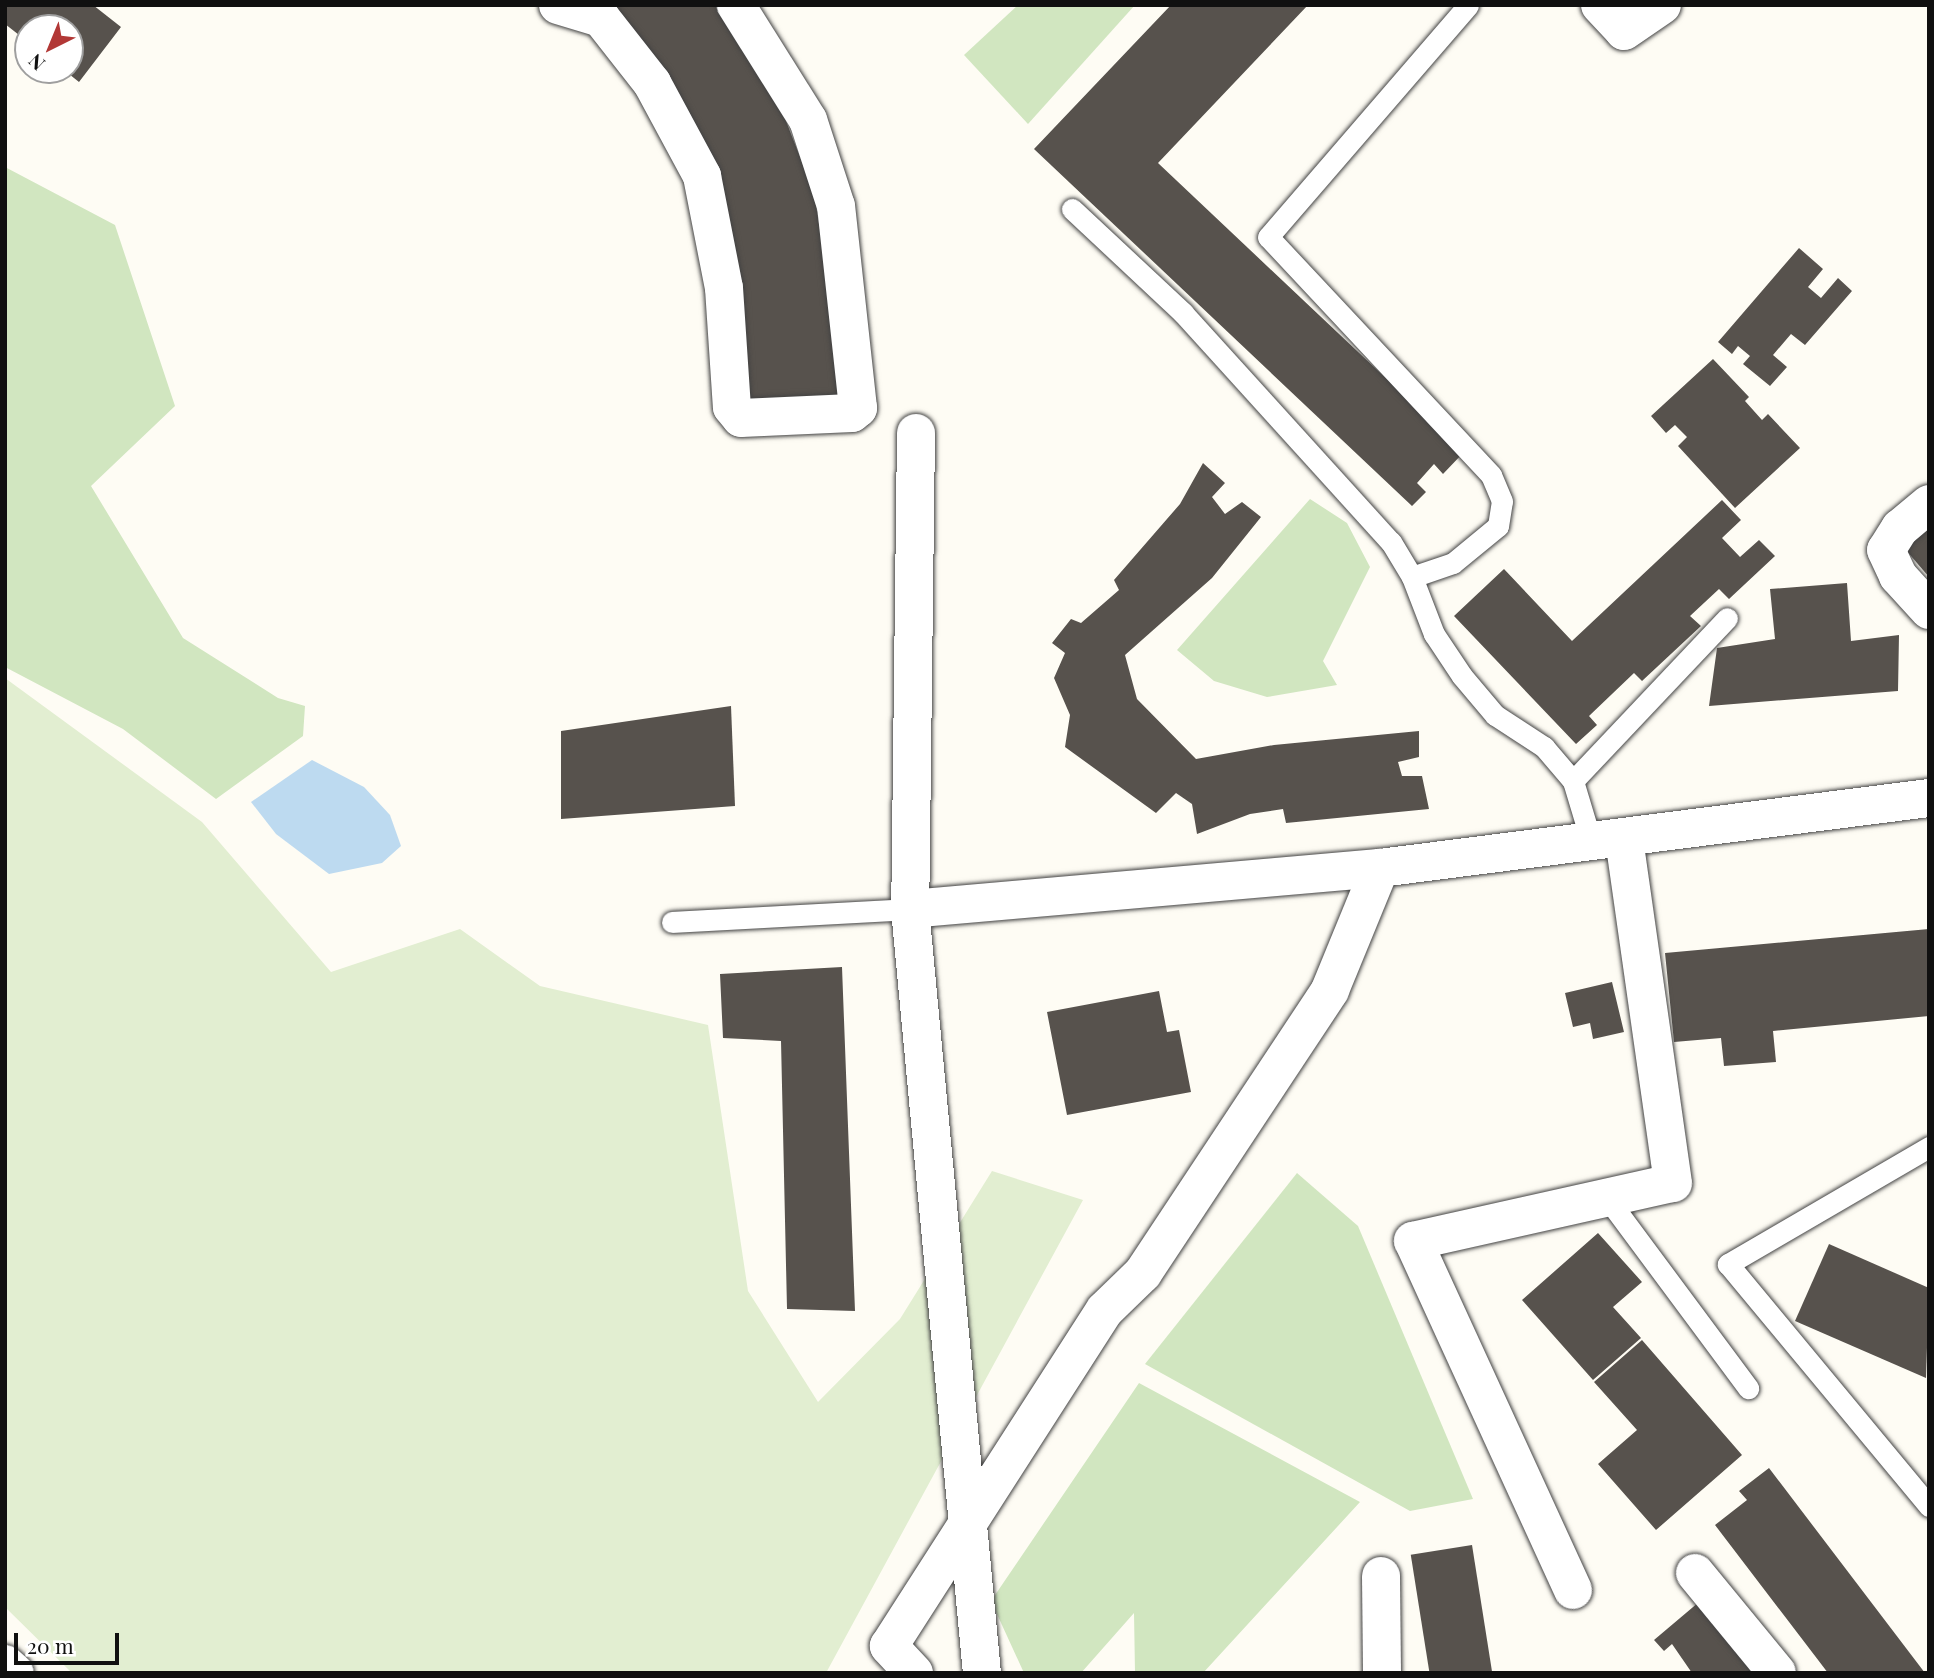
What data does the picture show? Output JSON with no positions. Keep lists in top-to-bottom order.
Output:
{
  "scale_bar": "20 m",
  "north": "bottom left"
}
